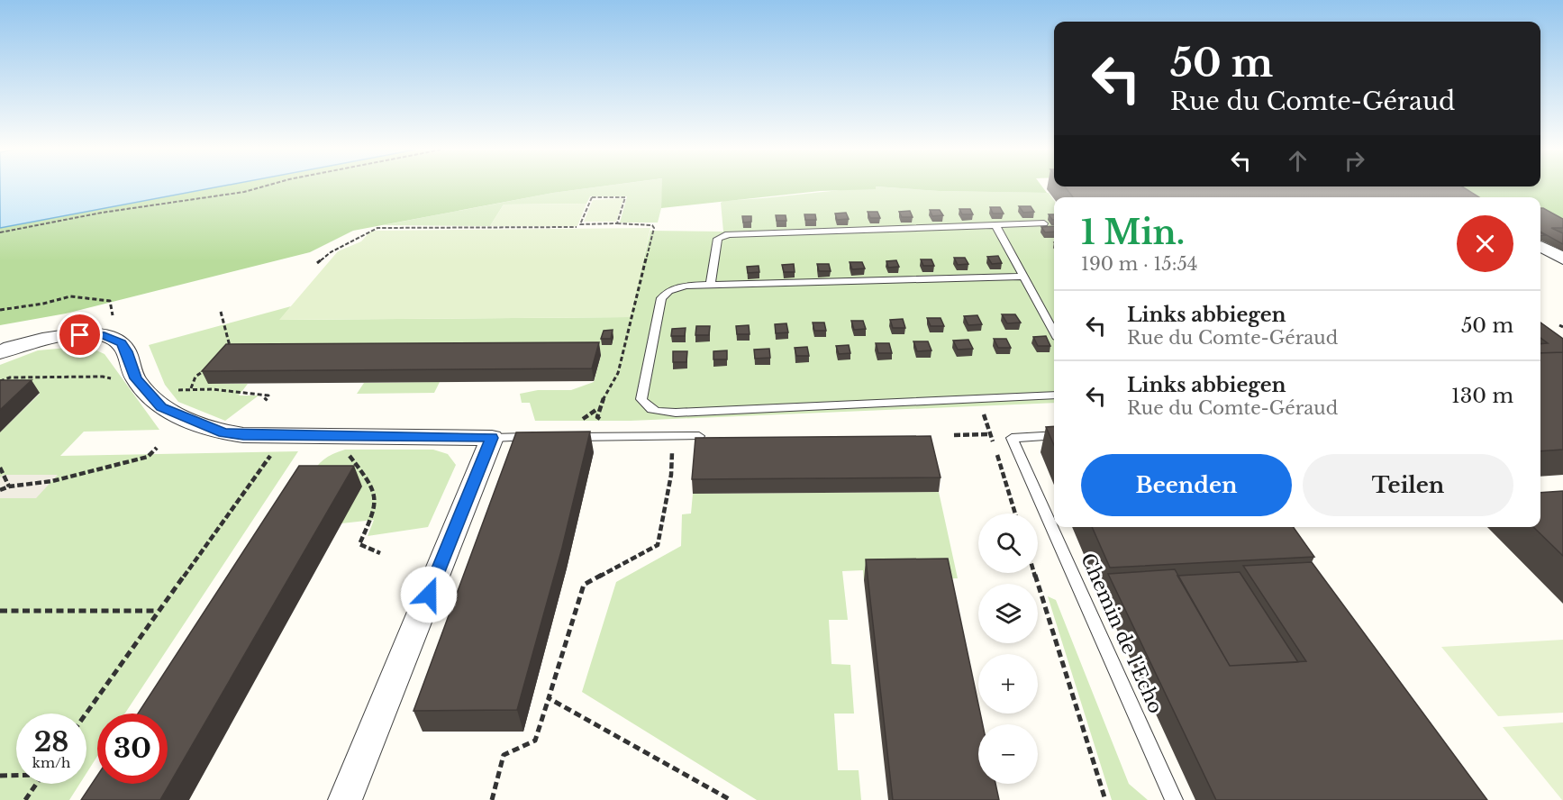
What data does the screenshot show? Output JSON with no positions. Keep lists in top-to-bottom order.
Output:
{
  "streets": {
    "lane": ["Chemin de l'Echo"]
  },
  "page": {
    "turn": ["50 m", "Rue du Comte-Géraud"],
    "heading": ["1 Min.", "190 m · 15:54"],
    "list": [
      {
        "name": "Links abbiegen",
        "note": "Rue du Comte-Géraud",
        "value": "50 m"
      },
      {
        "name": "Links abbiegen",
        "note": "Rue du Comte-Géraud",
        "value": "130 m"
      }
    ],
    "buttons": ["Beenden", "Teilen"],
    "map_buttons": ["+", "−"],
    "speed": "28 km/h",
    "limit": "30"
  }
}
